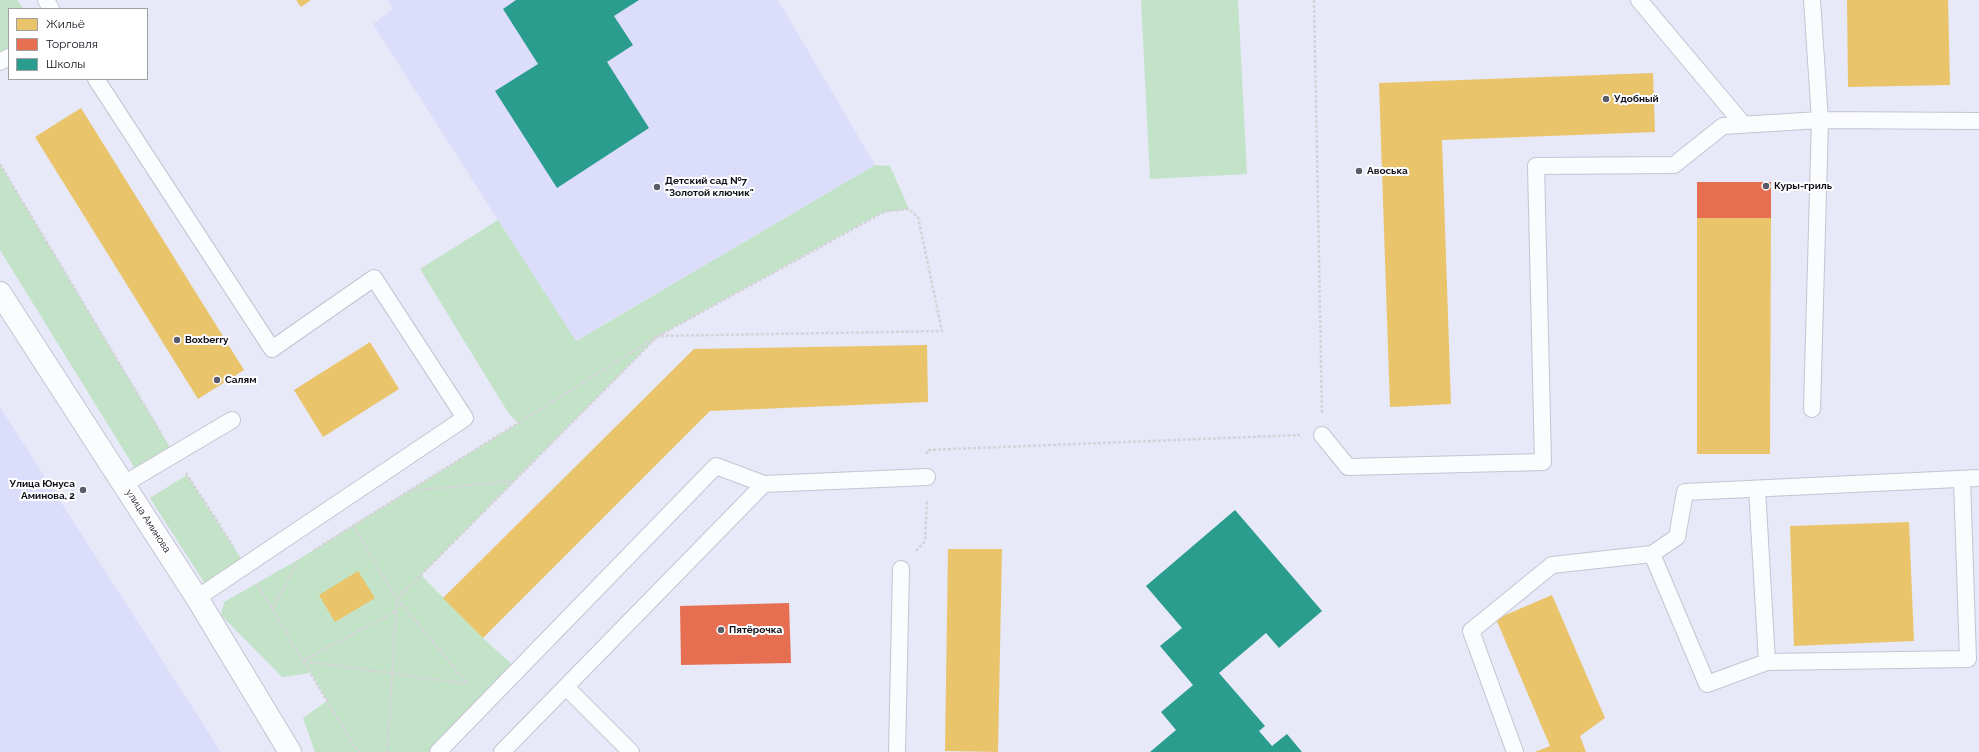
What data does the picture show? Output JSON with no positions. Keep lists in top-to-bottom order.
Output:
{
  "streets": {
    "street": ["улица Аминова"]
  },
  "places": [
    "Удобный",
    "Авоська",
    "Куры-гриль",
    "Детский сад №7 \"Золотой ключик\"",
    "Boxberry",
    "Салям",
    "Улица Юнуса Аминова, 2",
    "Пятёрочка"
  ],
  "legend": ["Жильё", "Торговля", "Школы"]
}
